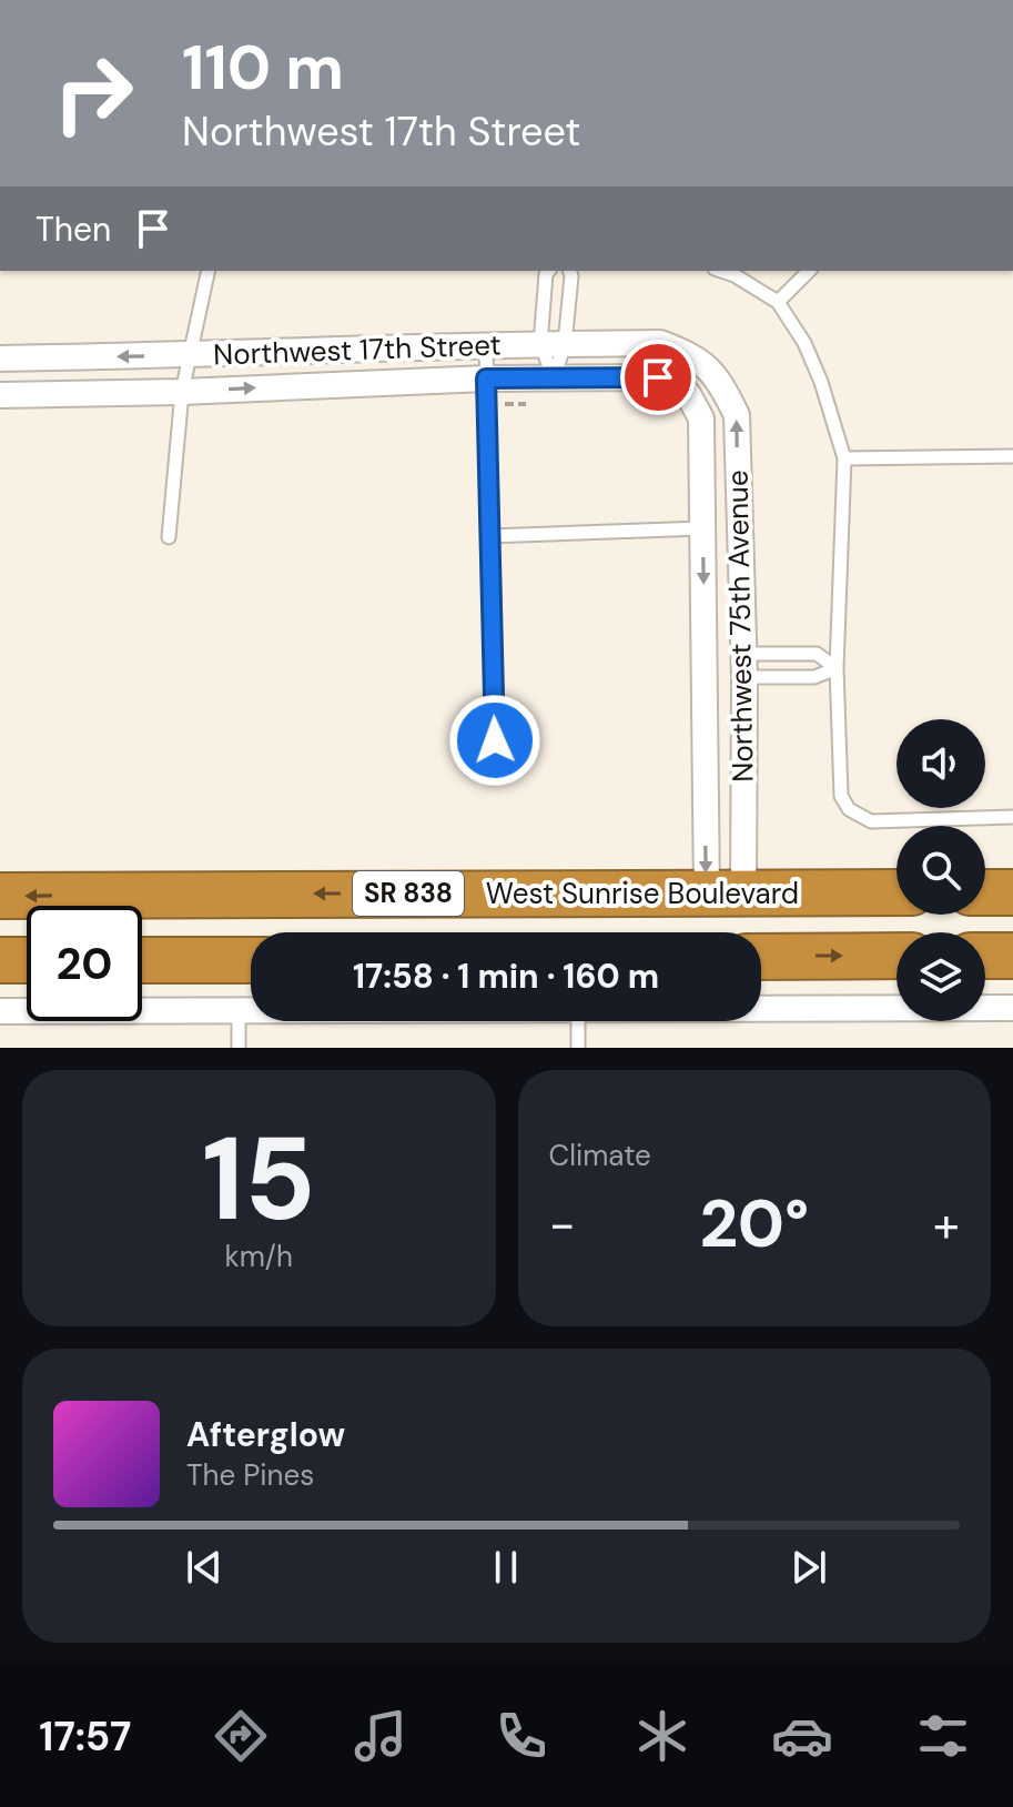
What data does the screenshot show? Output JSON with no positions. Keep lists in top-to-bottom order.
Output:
{
  "streets": {
    "highway": ["SR 838", "West Sunrise Boulevard"],
    "street": ["Northwest 17th Street", "Northwest 75th Avenue"]
  },
  "crossings": [
    ["Northwest 17th Street", "Northwest 75th Avenue"],
    ["Northwest 75th Avenue", "West Sunrise Boulevard"]
  ],
  "one_way": ["West Sunrise Boulevard"],
  "page": {
    "turn": ["110 m", "Northwest 17th Street"],
    "then": "Then",
    "limit": "20",
    "trip": "17:58 · 1 min · 160 m",
    "tile": [
      ["15", "km/h"],
      "Climate"
    ],
    "heat": ["−", "20°", "+"],
    "song": ["Afterglow", "The Pines"],
    "tabs": "17:57"
  }
}
